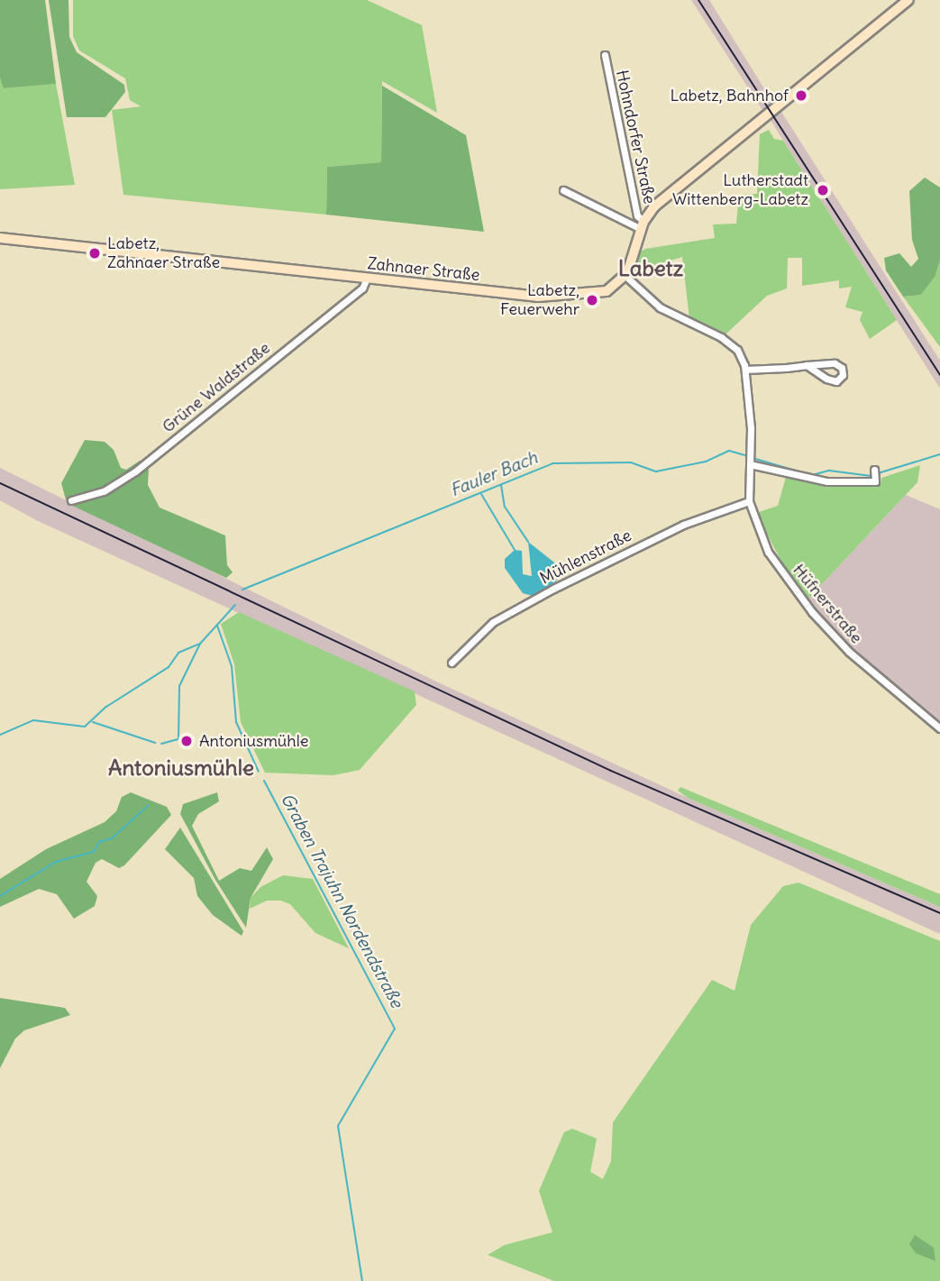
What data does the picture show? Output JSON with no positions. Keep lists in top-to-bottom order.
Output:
{
  "streets": {
    "main road": ["Zahnaer Straße"],
    "street": [
      "Hohndorfer Straße",
      "Grüne Waldstraße",
      "Mühlenstraße",
      "Hüfnerstraße"
    ]
  },
  "crossings": [
    ["Zahnaer Straße", "Grüne Waldstraße"],
    ["Zahnaer Straße", "Hüfnerstraße"],
    ["Mühlenstraße", "Hüfnerstraße"]
  ],
  "districts": ["Labetz", "Antoniusmühle"],
  "water": ["Fauler Bach", "Graben Trajuhn Nordendstraße"],
  "places": [
    "Labetz, Bahnhof",
    "Lutherstadt Wittenberg-Labetz",
    "Labetz, Zahnaer Straße",
    "Labetz, Feuerwehr",
    "Antoniusmühle"
  ]
}
